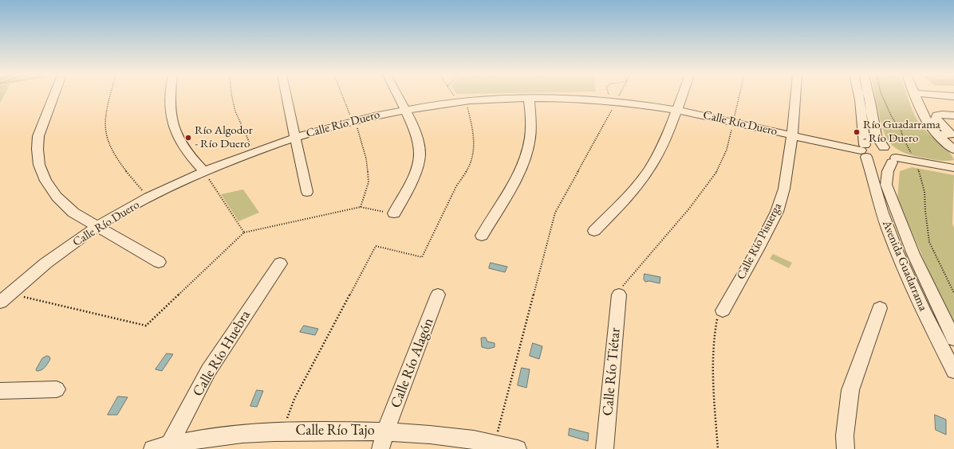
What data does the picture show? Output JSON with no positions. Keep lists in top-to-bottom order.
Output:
{
  "streets": {
    "street": [
      "Calle Río Duero",
      "Calle Río Pisuerga",
      "Avenida Guadarrama",
      "Calle Río Huebra",
      "Calle Río Alagón",
      "Calle Río Tiétar",
      "Calle Río Tajo"
    ]
  },
  "crossings": [
    ["Calle Río Duero", "Calle Río Pisuerga"],
    ["Calle Río Duero", "Avenida Guadarrama"],
    ["Calle Río Huebra", "Calle Río Tajo"],
    ["Calle Río Alagón", "Calle Río Tajo"]
  ],
  "places": ["Río Guadarrama - Río Duero", "Río Algodor - Río Duero"]
}
